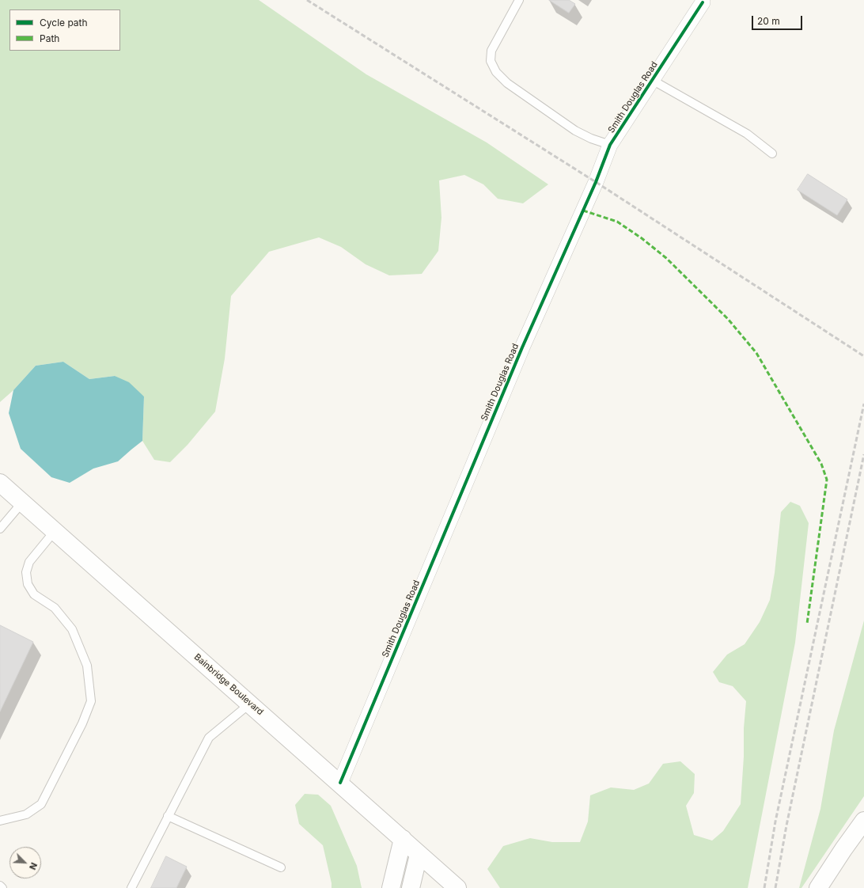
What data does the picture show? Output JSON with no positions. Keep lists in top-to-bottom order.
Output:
{
  "streets": {
    "main road": ["Bainbridge Boulevard"],
    "street": ["Smith Douglas Road"]
  },
  "crossings": [
    ["Smith Douglas Road", "Bainbridge Boulevard"]
  ],
  "legend": ["Cycle path", "Path"],
  "scale_bar": "20 m",
  "north": "bottom right"
}
